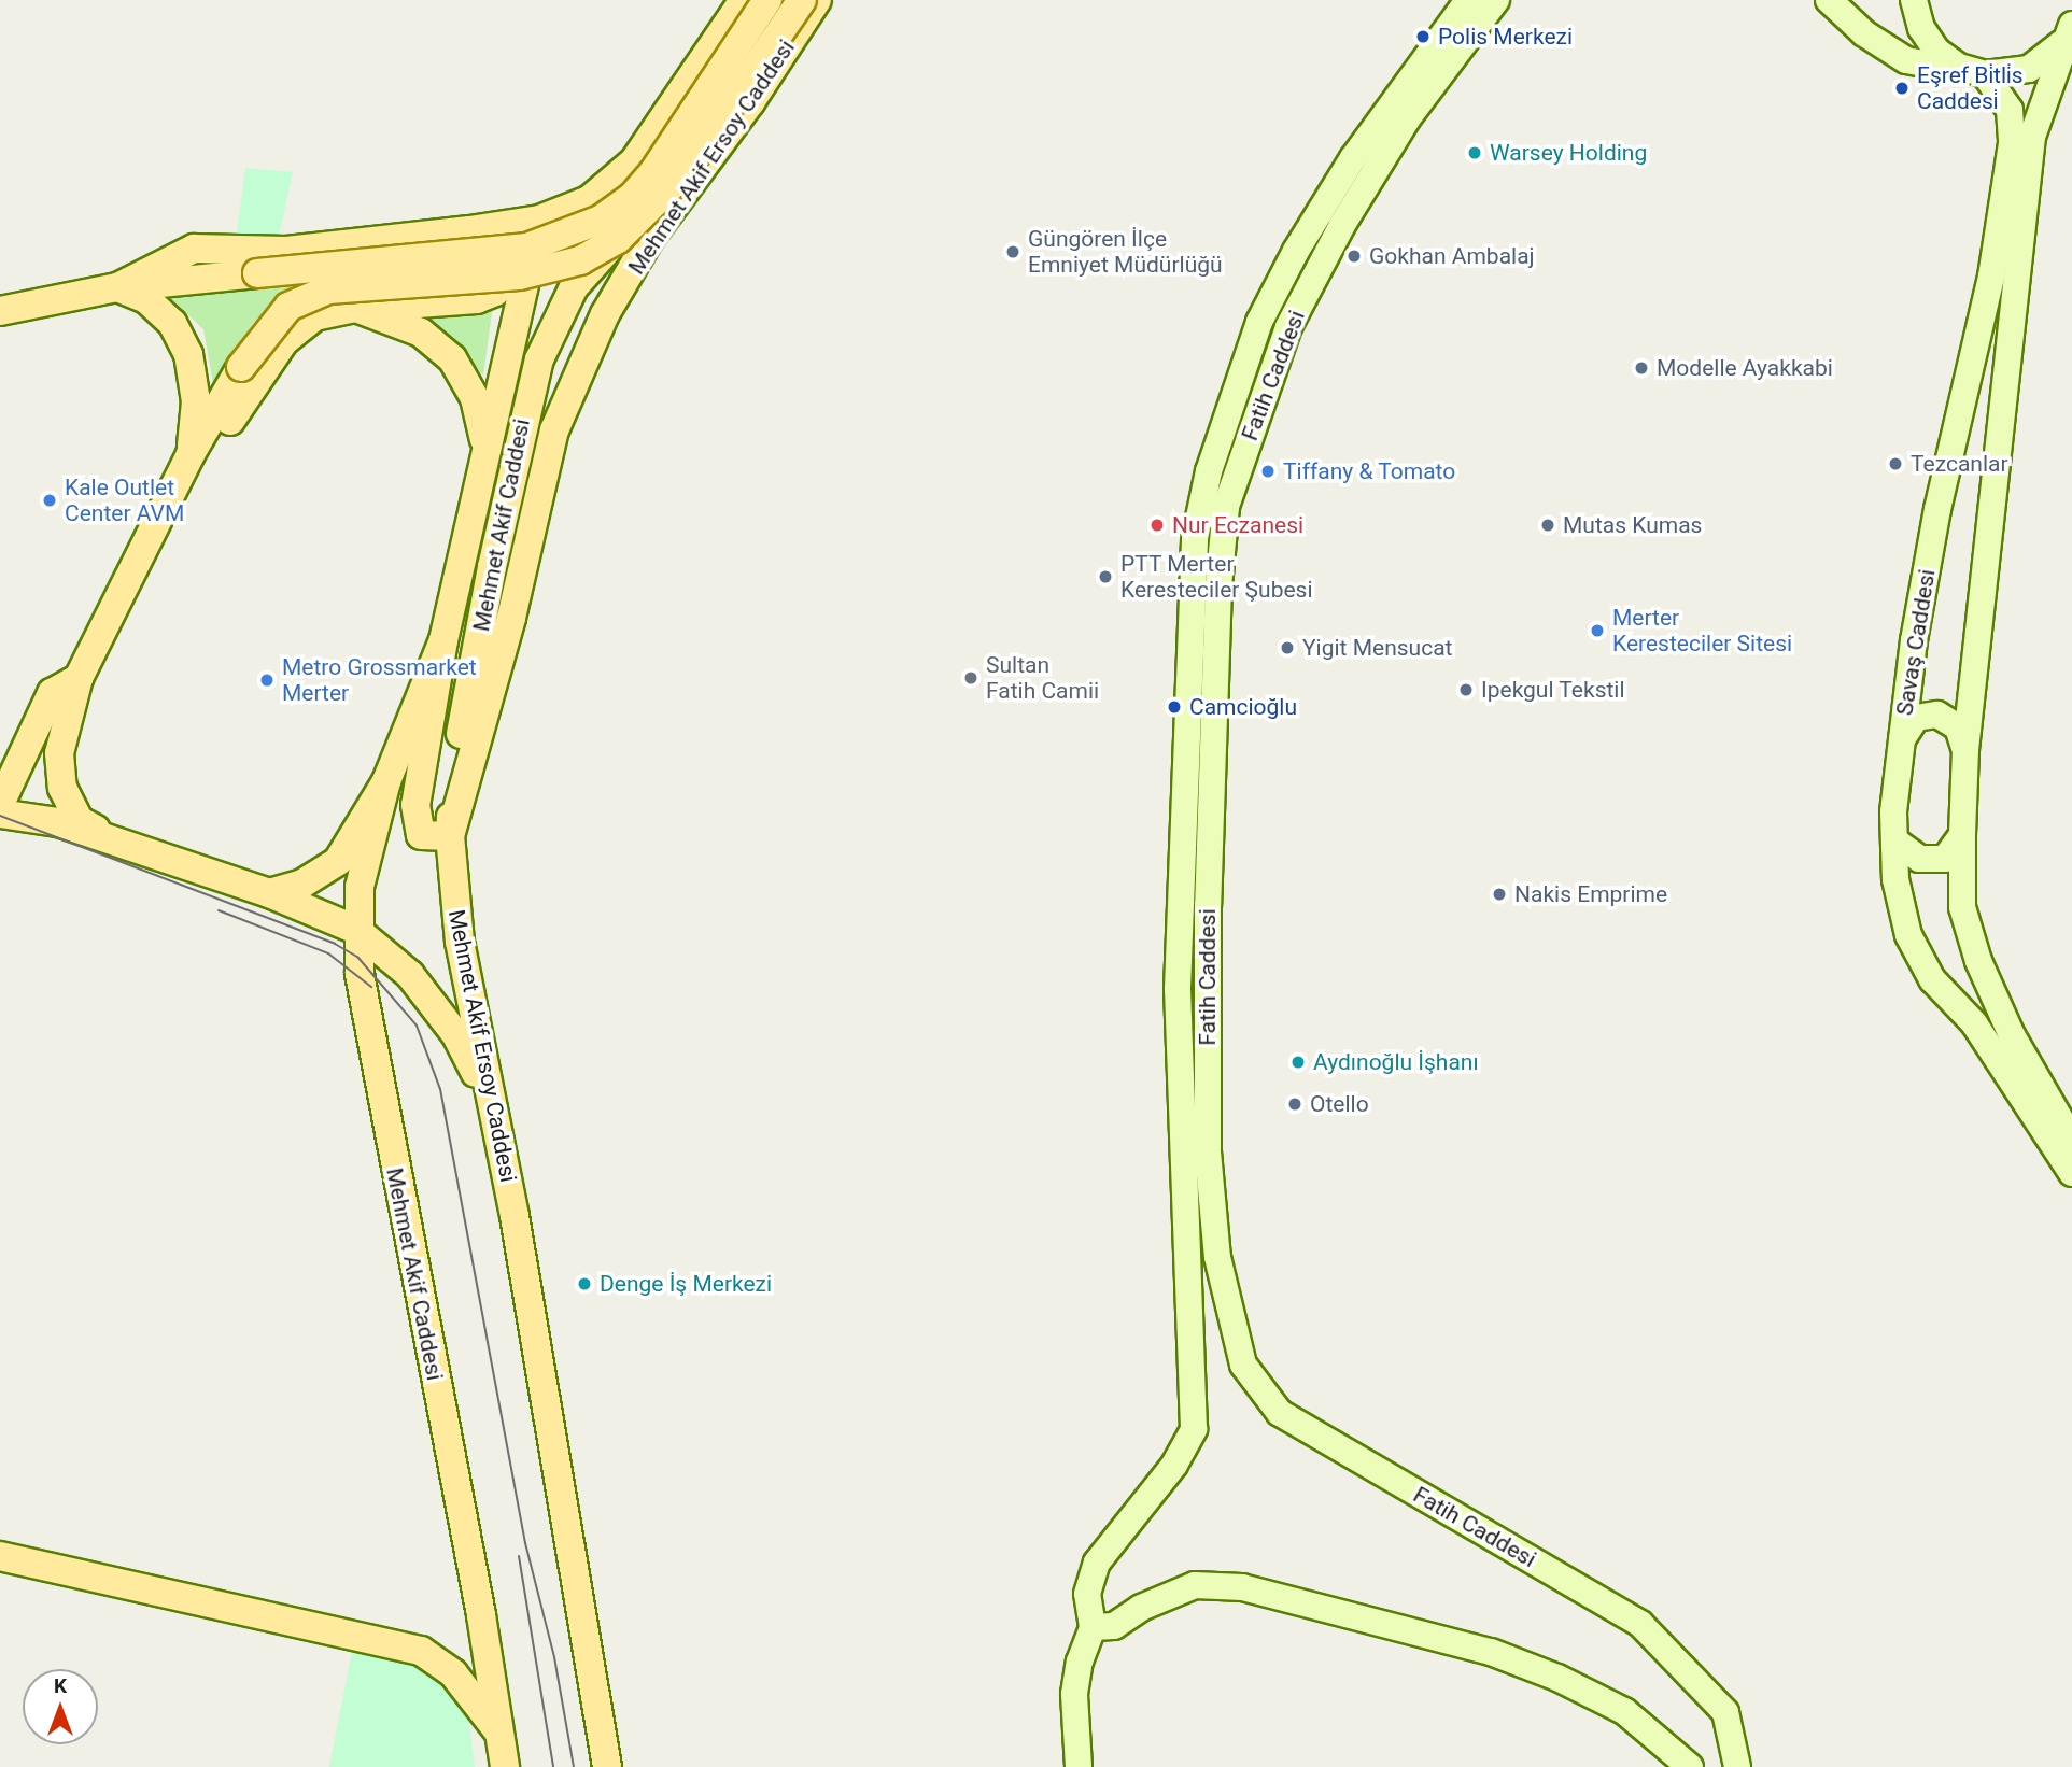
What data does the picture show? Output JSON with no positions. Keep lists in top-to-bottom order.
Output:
{
  "streets": {
    "main road": [
      "Mehmet Akif Ersoy Caddesi",
      "Fatih Caddesi",
      "Mehmet Akif Caddesi",
      "Savaş Caddesi"
    ]
  },
  "crossings": [
    ["Mehmet Akif Ersoy Caddesi", "Mehmet Akif Caddesi"]
  ],
  "places": [
    "Polis Merkezi",
    "Eşref Bi̇tli̇s Caddesi̇",
    "Warsey Holding",
    "Güngören İlçe Emniyet Müdürlüğü",
    "Gokhan Ambalaj",
    "Modelle Ayakkabi",
    "Tezcanlar",
    "Tiffany & Tomato",
    "Kale Outlet Center AVM",
    "Nur Eczanesi",
    "Mutas Kumas",
    "PTT Merter Keresteciler Şubesi",
    "Merter Keresteciler Sitesi",
    "Yigit Mensucat",
    "Sultan Fatih Camii",
    "Metro Grossmarket Merter",
    "Ipekgul Tekstil",
    "Camcioğlu",
    "Nakis Emprime",
    "Aydınoğlu İşhanı",
    "Otello",
    "Denge İş Merkezi"
  ],
  "north": "top"
}
